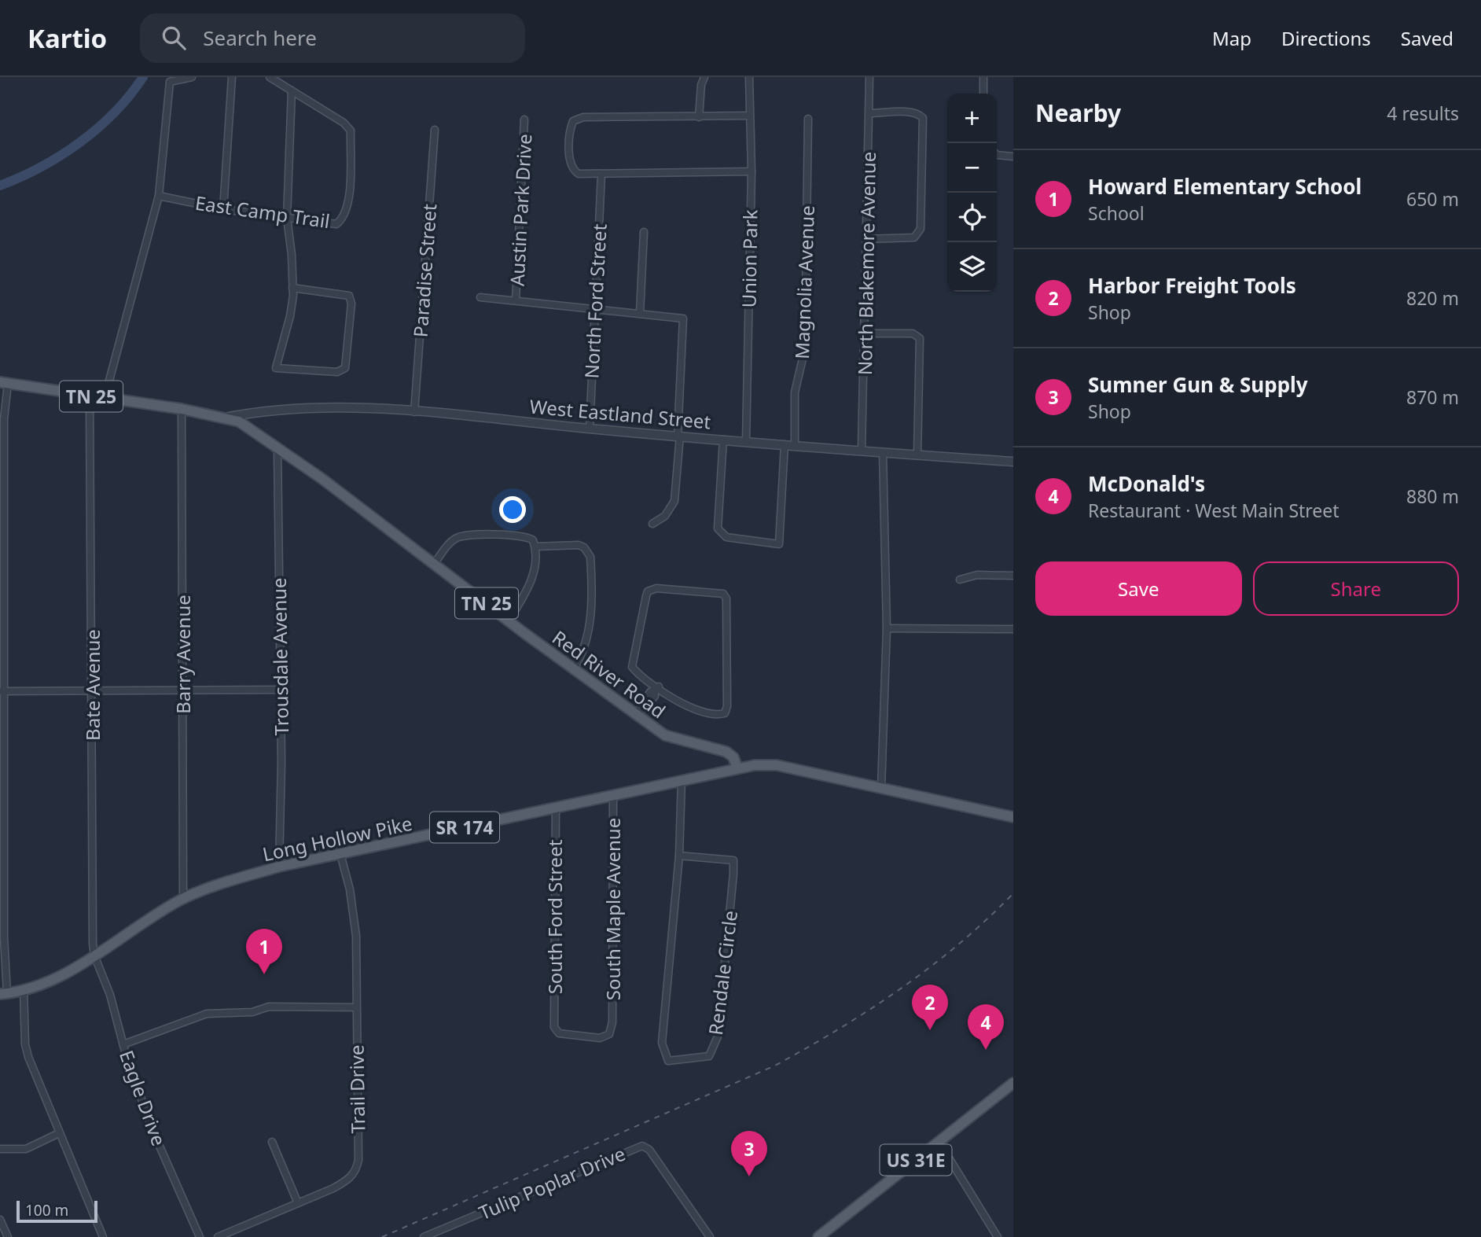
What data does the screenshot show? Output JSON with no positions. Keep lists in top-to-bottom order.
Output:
{
  "streets": {
    "main road": [
      "TN 25",
      "West Eastland Street",
      "Red River Road",
      "SR 174",
      "Long Hollow Pike",
      "US 31E"
    ],
    "street": [
      "Austin Park Drive",
      "East Camp Trail",
      "Union Park",
      "North Blakemore Avenue",
      "Paradise Street",
      "Magnolia Avenue",
      "North Ford Street",
      "Barry Avenue",
      "Trousdale Avenue",
      "Bate Avenue",
      "South Maple Avenue",
      "South Ford Street",
      "Rendale Circle",
      "Trail Drive",
      "Eagle Drive",
      "Tulip Poplar Drive"
    ]
  },
  "crossings": [
    ["Union Park", "West Eastland Street"],
    ["North Blakemore Avenue", "West Eastland Street"],
    ["Paradise Street", "West Eastland Street"],
    ["Magnolia Avenue", "West Eastland Street"],
    ["North Ford Street", "West Eastland Street"],
    ["TN 25", "West Eastland Street"],
    ["TN 25", "Barry Avenue"],
    ["TN 25", "Bate Avenue"],
    ["West Eastland Street", "Barry Avenue"],
    ["West Eastland Street", "Red River Road"],
    ["Barry Avenue", "Long Hollow Pike"],
    ["Trousdale Avenue", "Red River Road"],
    ["Trousdale Avenue", "Long Hollow Pike"],
    ["Red River Road", "Long Hollow Pike"],
    ["Bate Avenue", "Long Hollow Pike"],
    ["Bate Avenue", "Eagle Drive"],
    ["Long Hollow Pike", "South Maple Avenue"],
    ["Long Hollow Pike", "South Ford Street"],
    ["Long Hollow Pike", "Rendale Circle"],
    ["Long Hollow Pike", "Trail Drive"],
    ["Long Hollow Pike", "Eagle Drive"],
    ["South Maple Avenue", "South Ford Street"]
  ],
  "scale_bar": "100 m",
  "page": {
    "header": "Kartio",
    "search": "Search here",
    "nav": ["Map", "Directions", "Saved"],
    "heading": ["Nearby", "4 results"],
    "map_buttons": ["+", "−"],
    "list": [
      {
        "mark": "1",
        "name": "Howard Elementary School",
        "note": "School",
        "value": "650 m"
      },
      {
        "mark": "2",
        "name": "Harbor Freight Tools",
        "note": "Shop",
        "value": "820 m"
      },
      {
        "mark": "3",
        "name": "Sumner Gun & Supply",
        "note": "Shop",
        "value": "870 m"
      },
      {
        "mark": "4",
        "name": "McDonald's",
        "note": "Restaurant · West Main Street",
        "value": "880 m"
      }
    ],
    "buttons": ["Save", "Share"],
    "pins": [
      "1",
      "2",
      "4",
      "3"
    ],
    "scale": "100 m"
  }
}
